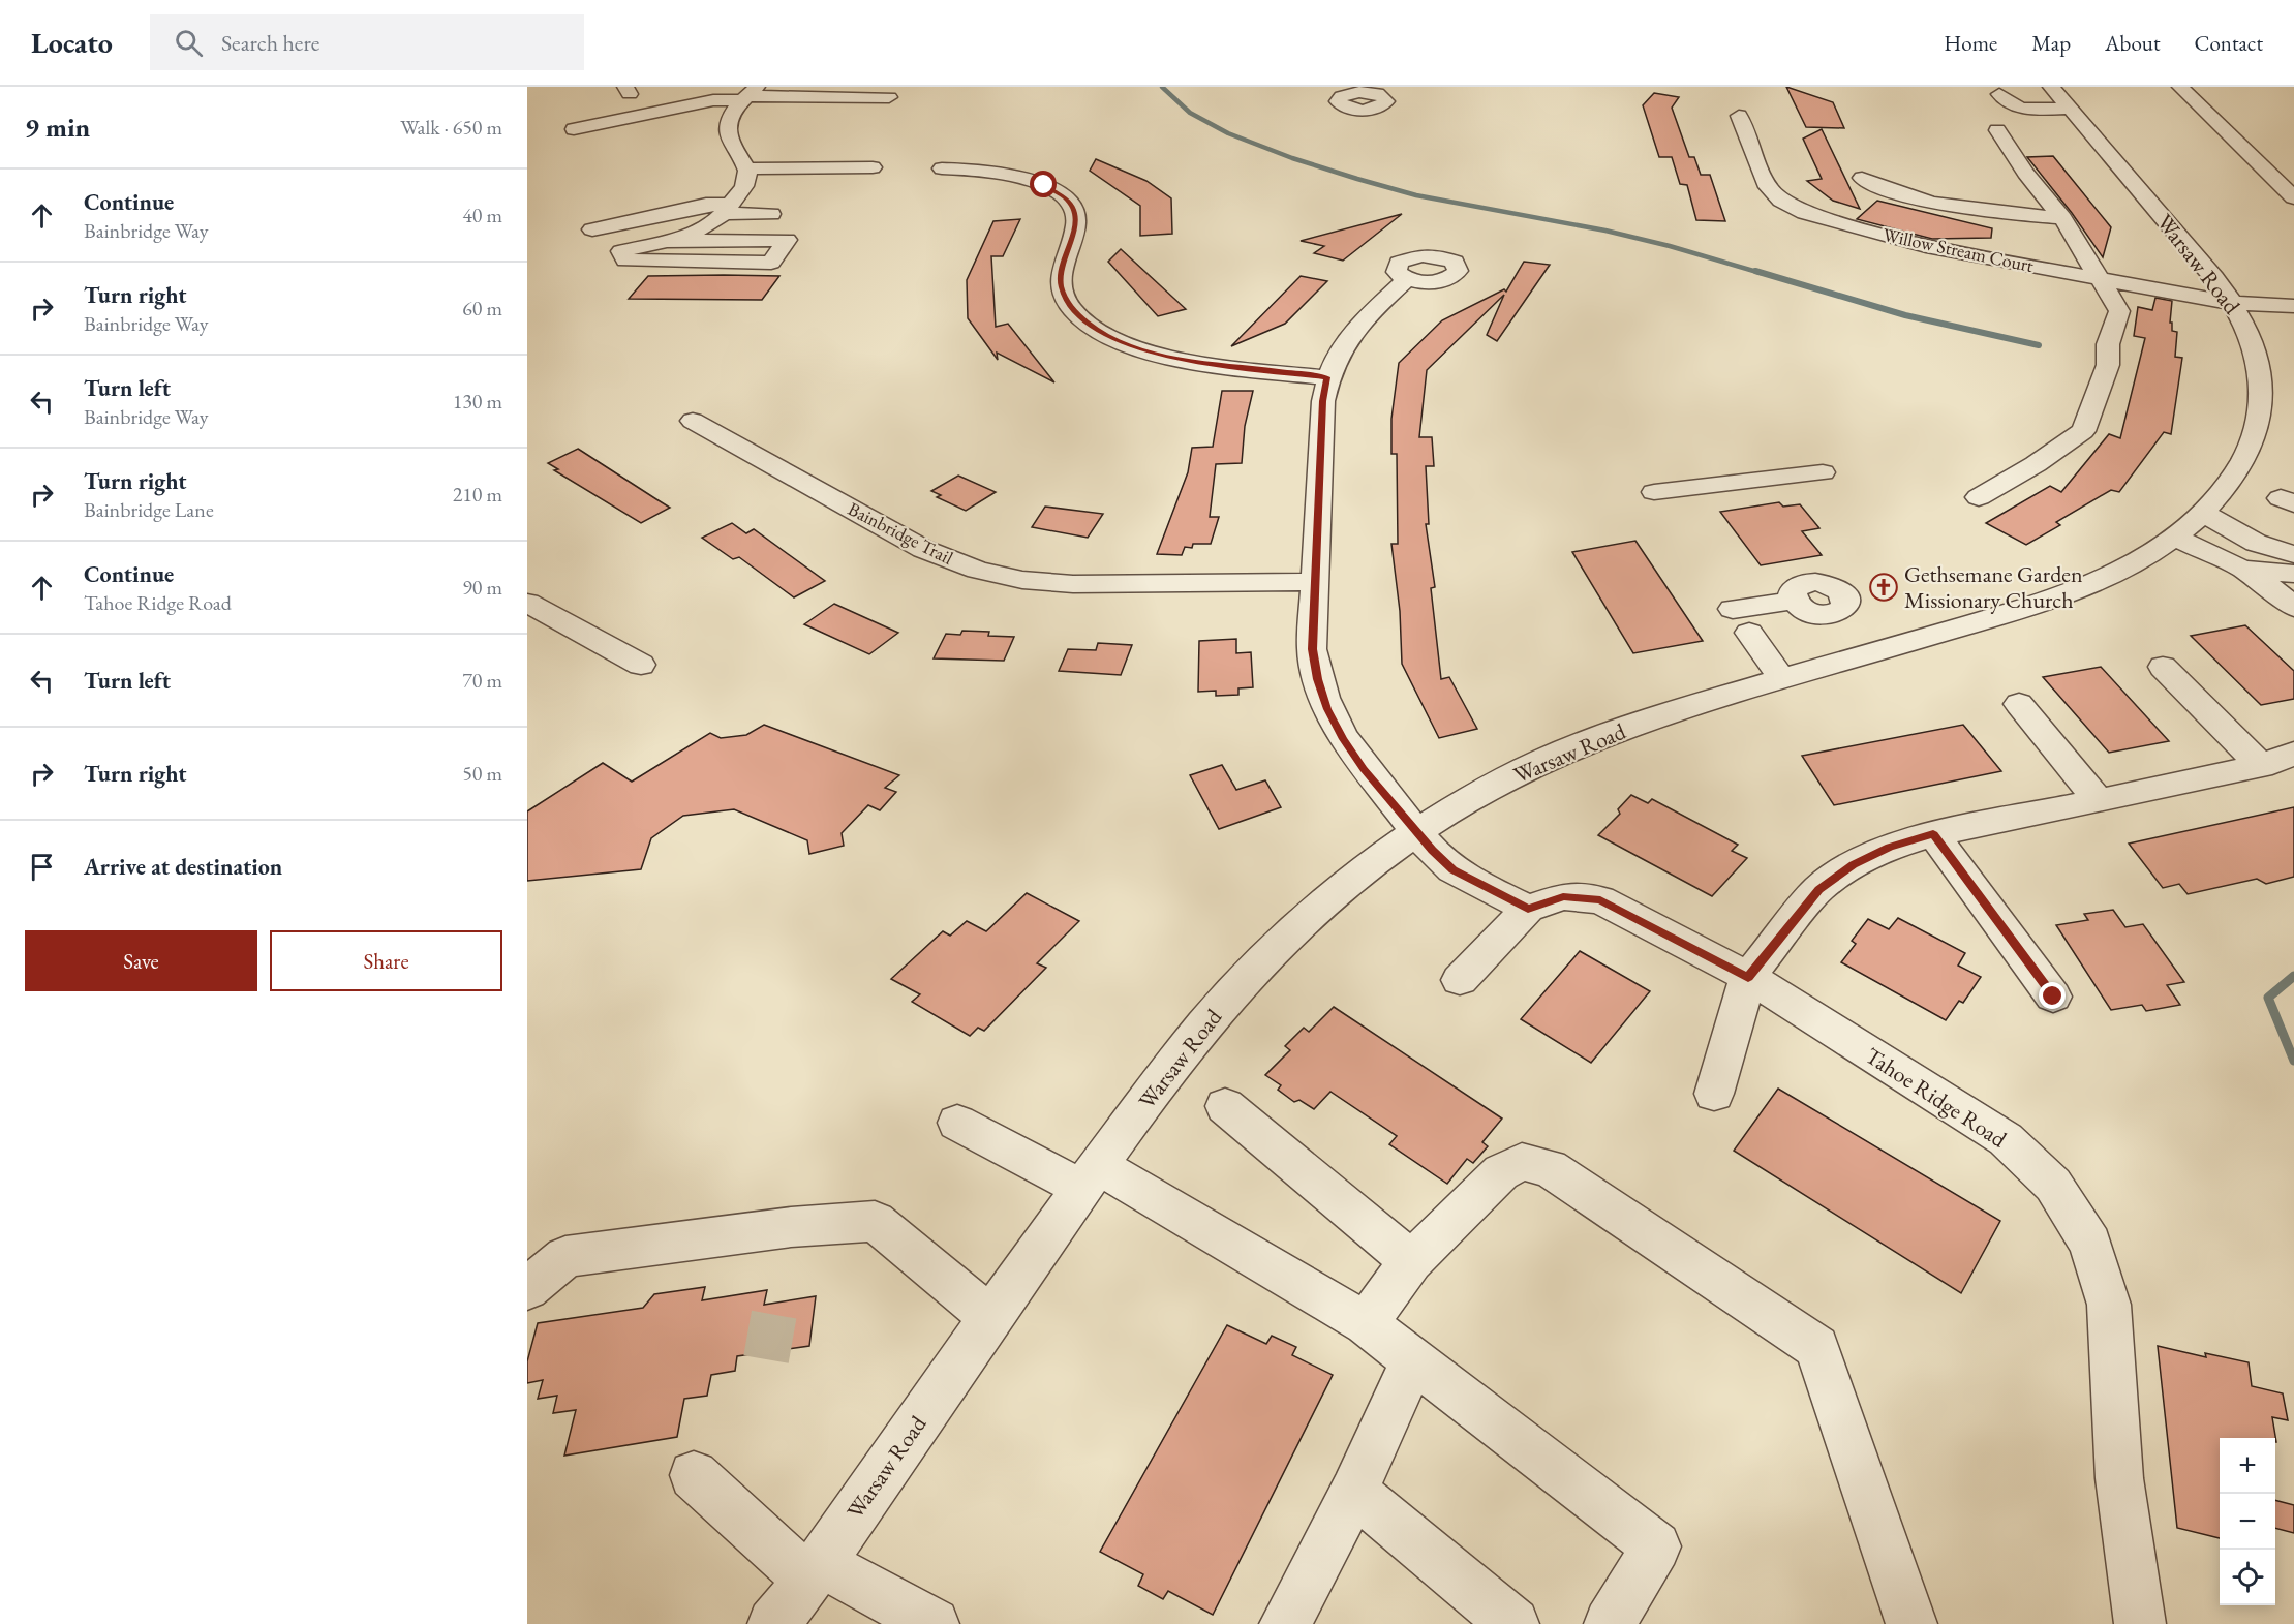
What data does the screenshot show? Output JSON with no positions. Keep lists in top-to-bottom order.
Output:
{
  "streets": {
    "street": [
      "Willow Stream Court",
      "Warsaw Road",
      "Bainbridge Trail",
      "Tahoe Ridge Road"
    ]
  },
  "crossings": [
    ["Willow Stream Court", "Warsaw Road"]
  ],
  "places": {
    "church": ["Gethsemane Garden Missionary Church"]
  },
  "page": {
    "header": "Locato",
    "search": "Search here",
    "nav": [
      "Home",
      "Map",
      "About",
      "Contact"
    ],
    "heading": ["9 min", "Walk · 650 m"],
    "list": [
      ["Continue", "Bainbridge Way", "40 m"],
      ["Turn right", "Bainbridge Way", "60 m"],
      ["Turn left", "Bainbridge Way", "130 m"],
      ["Turn right", "Bainbridge Lane", "210 m"],
      ["Continue", "Tahoe Ridge Road", "90 m"],
      ["Turn left", "70 m"],
      ["Turn right", "50 m"],
      "Arrive at destination"
    ],
    "buttons": ["Save", "Share"],
    "map_buttons": ["+", "−"]
  }
}
